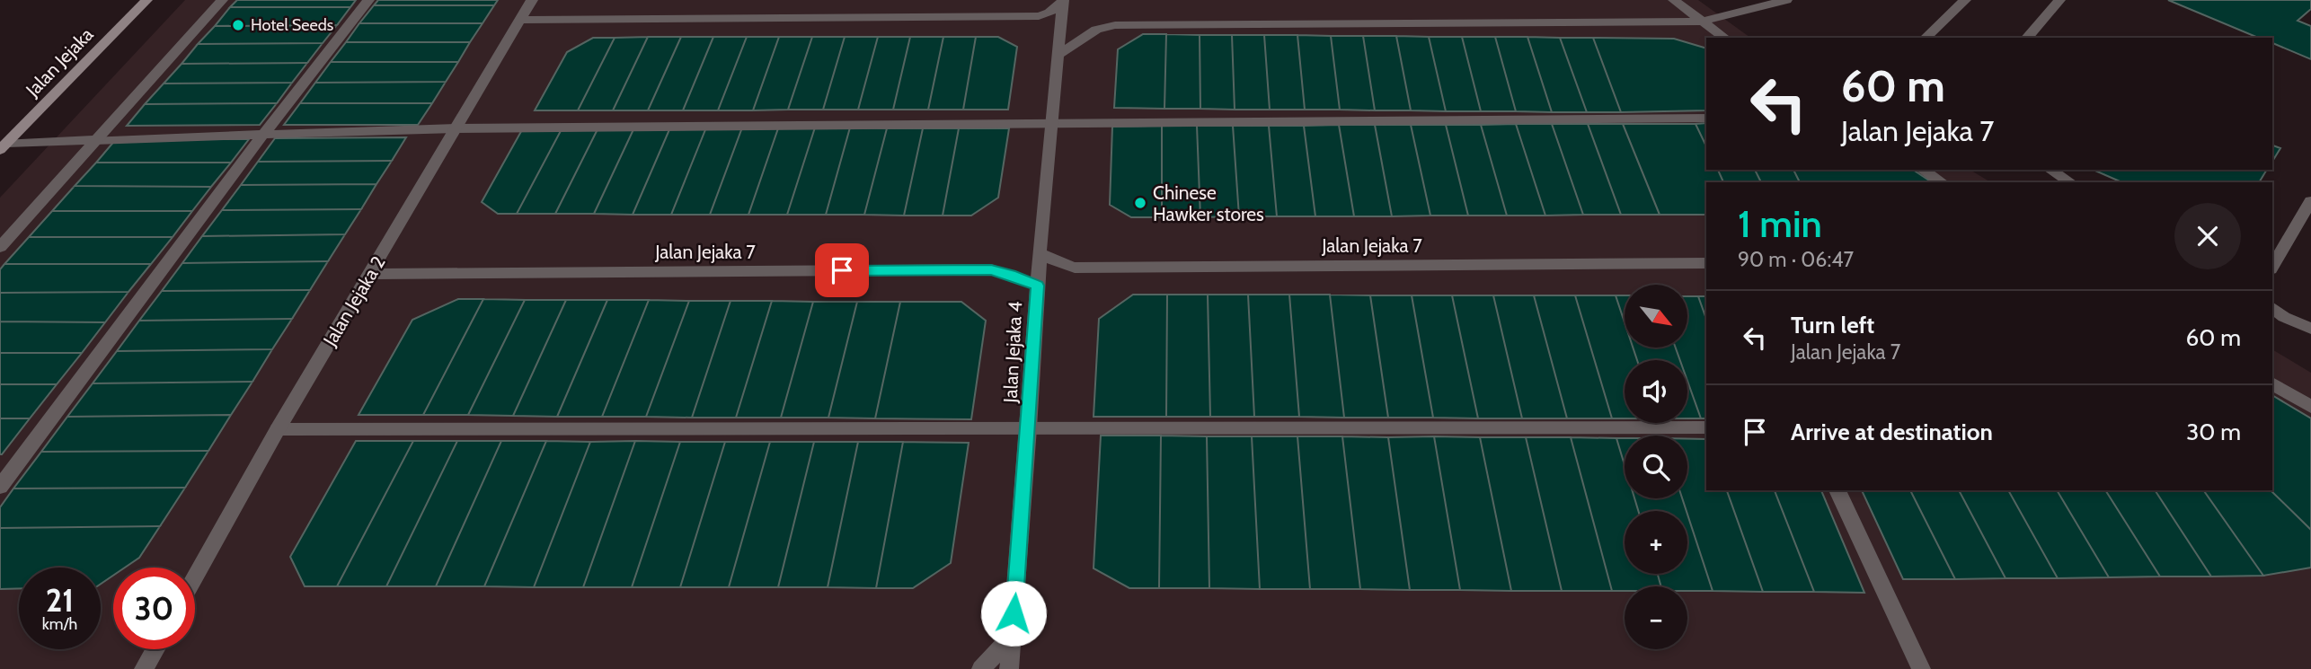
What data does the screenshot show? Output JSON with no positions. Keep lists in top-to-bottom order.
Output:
{
  "streets": {
    "street": [
      "Jalan Jejaka",
      "Jalan Jejaka 7",
      "Jalan Jejaka 2",
      "Jalan Jejaka 4"
    ]
  },
  "crossings": [
    ["Jalan Jejaka 7", "Jalan Jejaka 2"],
    ["Jalan Jejaka 7", "Jalan Jejaka 4"]
  ],
  "places": ["Hotel Seeds", "Chinese Hawker stores"],
  "north": "bottom right",
  "page": {
    "turn": ["60 m", "Jalan Jejaka 7"],
    "heading": ["1 min", "90 m · 06:47"],
    "map_buttons": ["+", "−"],
    "list": [
      {
        "name": "Turn left",
        "note": "Jalan Jejaka 7",
        "value": "60 m"
      },
      {
        "name": "Arrive at destination",
        "value": "30 m"
      }
    ],
    "speed": "21 km/h",
    "limit": "30"
  }
}
